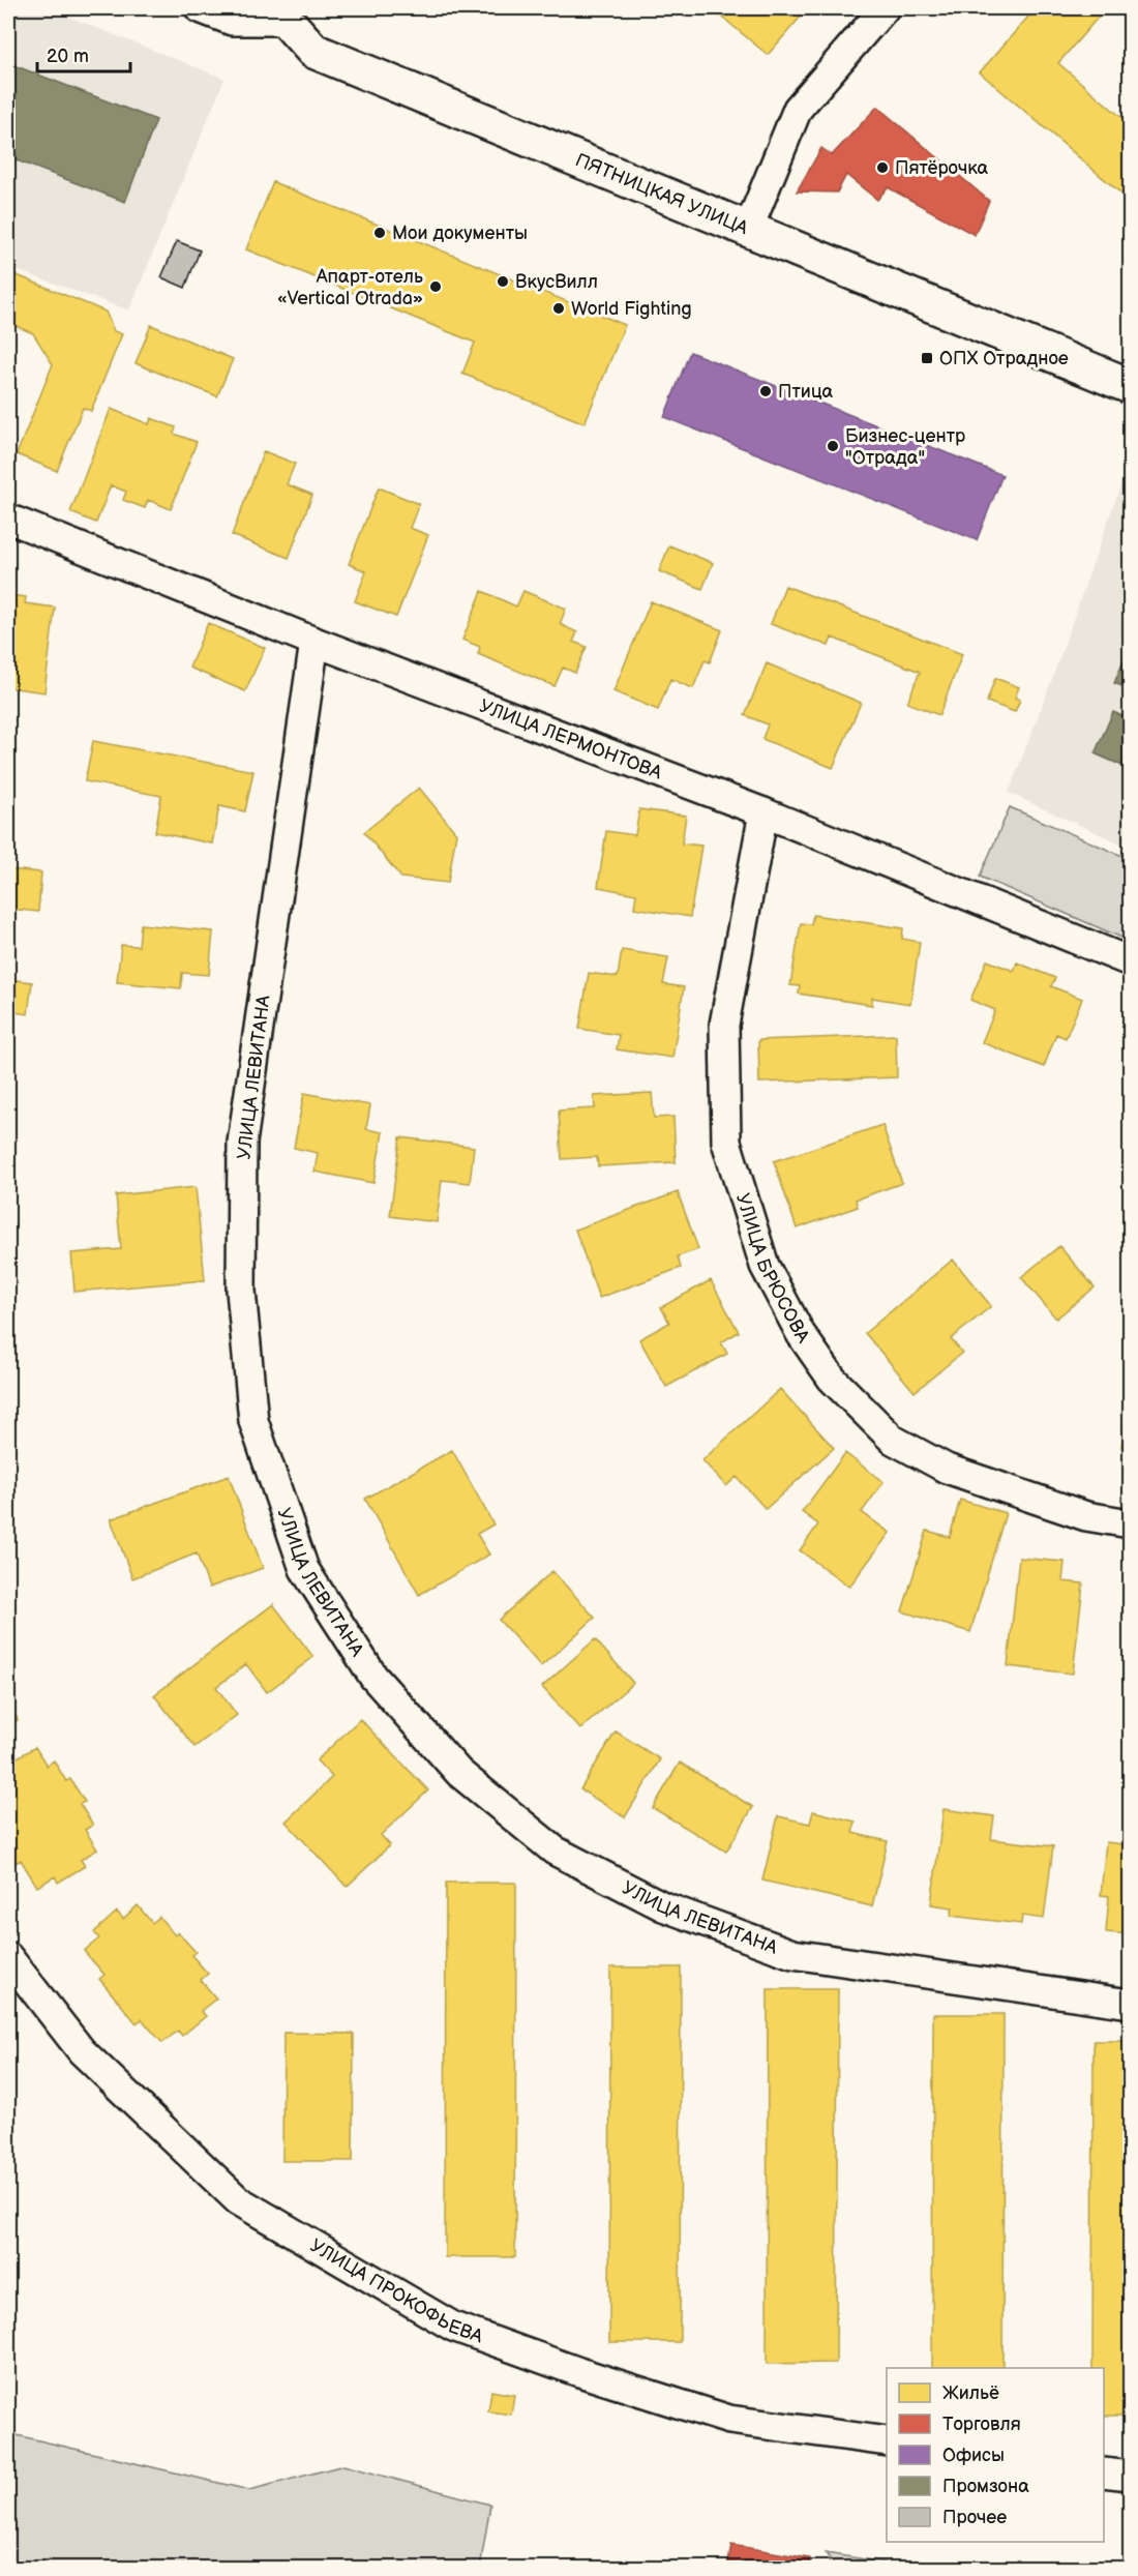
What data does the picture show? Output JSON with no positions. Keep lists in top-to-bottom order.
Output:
{
  "streets": {
    "street": [
      "ПЯТНИЦКАЯ УЛИЦА",
      "УЛИЦА ЛЕРМОНТОВА",
      "УЛИЦА ЛЕВИТАНА",
      "УЛИЦА БРЮСОВА",
      "УЛИЦА ПРОКОФЬЕВА"
    ]
  },
  "crossings": [
    ["УЛИЦА ЛЕРМОНТОВА", "УЛИЦА ЛЕВИТАНА"],
    ["УЛИЦА ЛЕРМОНТОВА", "УЛИЦА БРЮСОВА"]
  ],
  "places": {
    "other": [
      "Пятёрочка",
      "Мои документы",
      "ВкусВилл",
      "Апарт-отель «Vertical Otrada»",
      "World Fighting",
      "Птица",
      "Бизнес-центр \"Отрада\""
    ],
    "transit": ["ОПХ Отрадное"]
  },
  "legend": [
    "Жильё",
    "Торговля",
    "Офисы",
    "Промзона",
    "Прочее"
  ],
  "scale_bar": "20 m"
}
